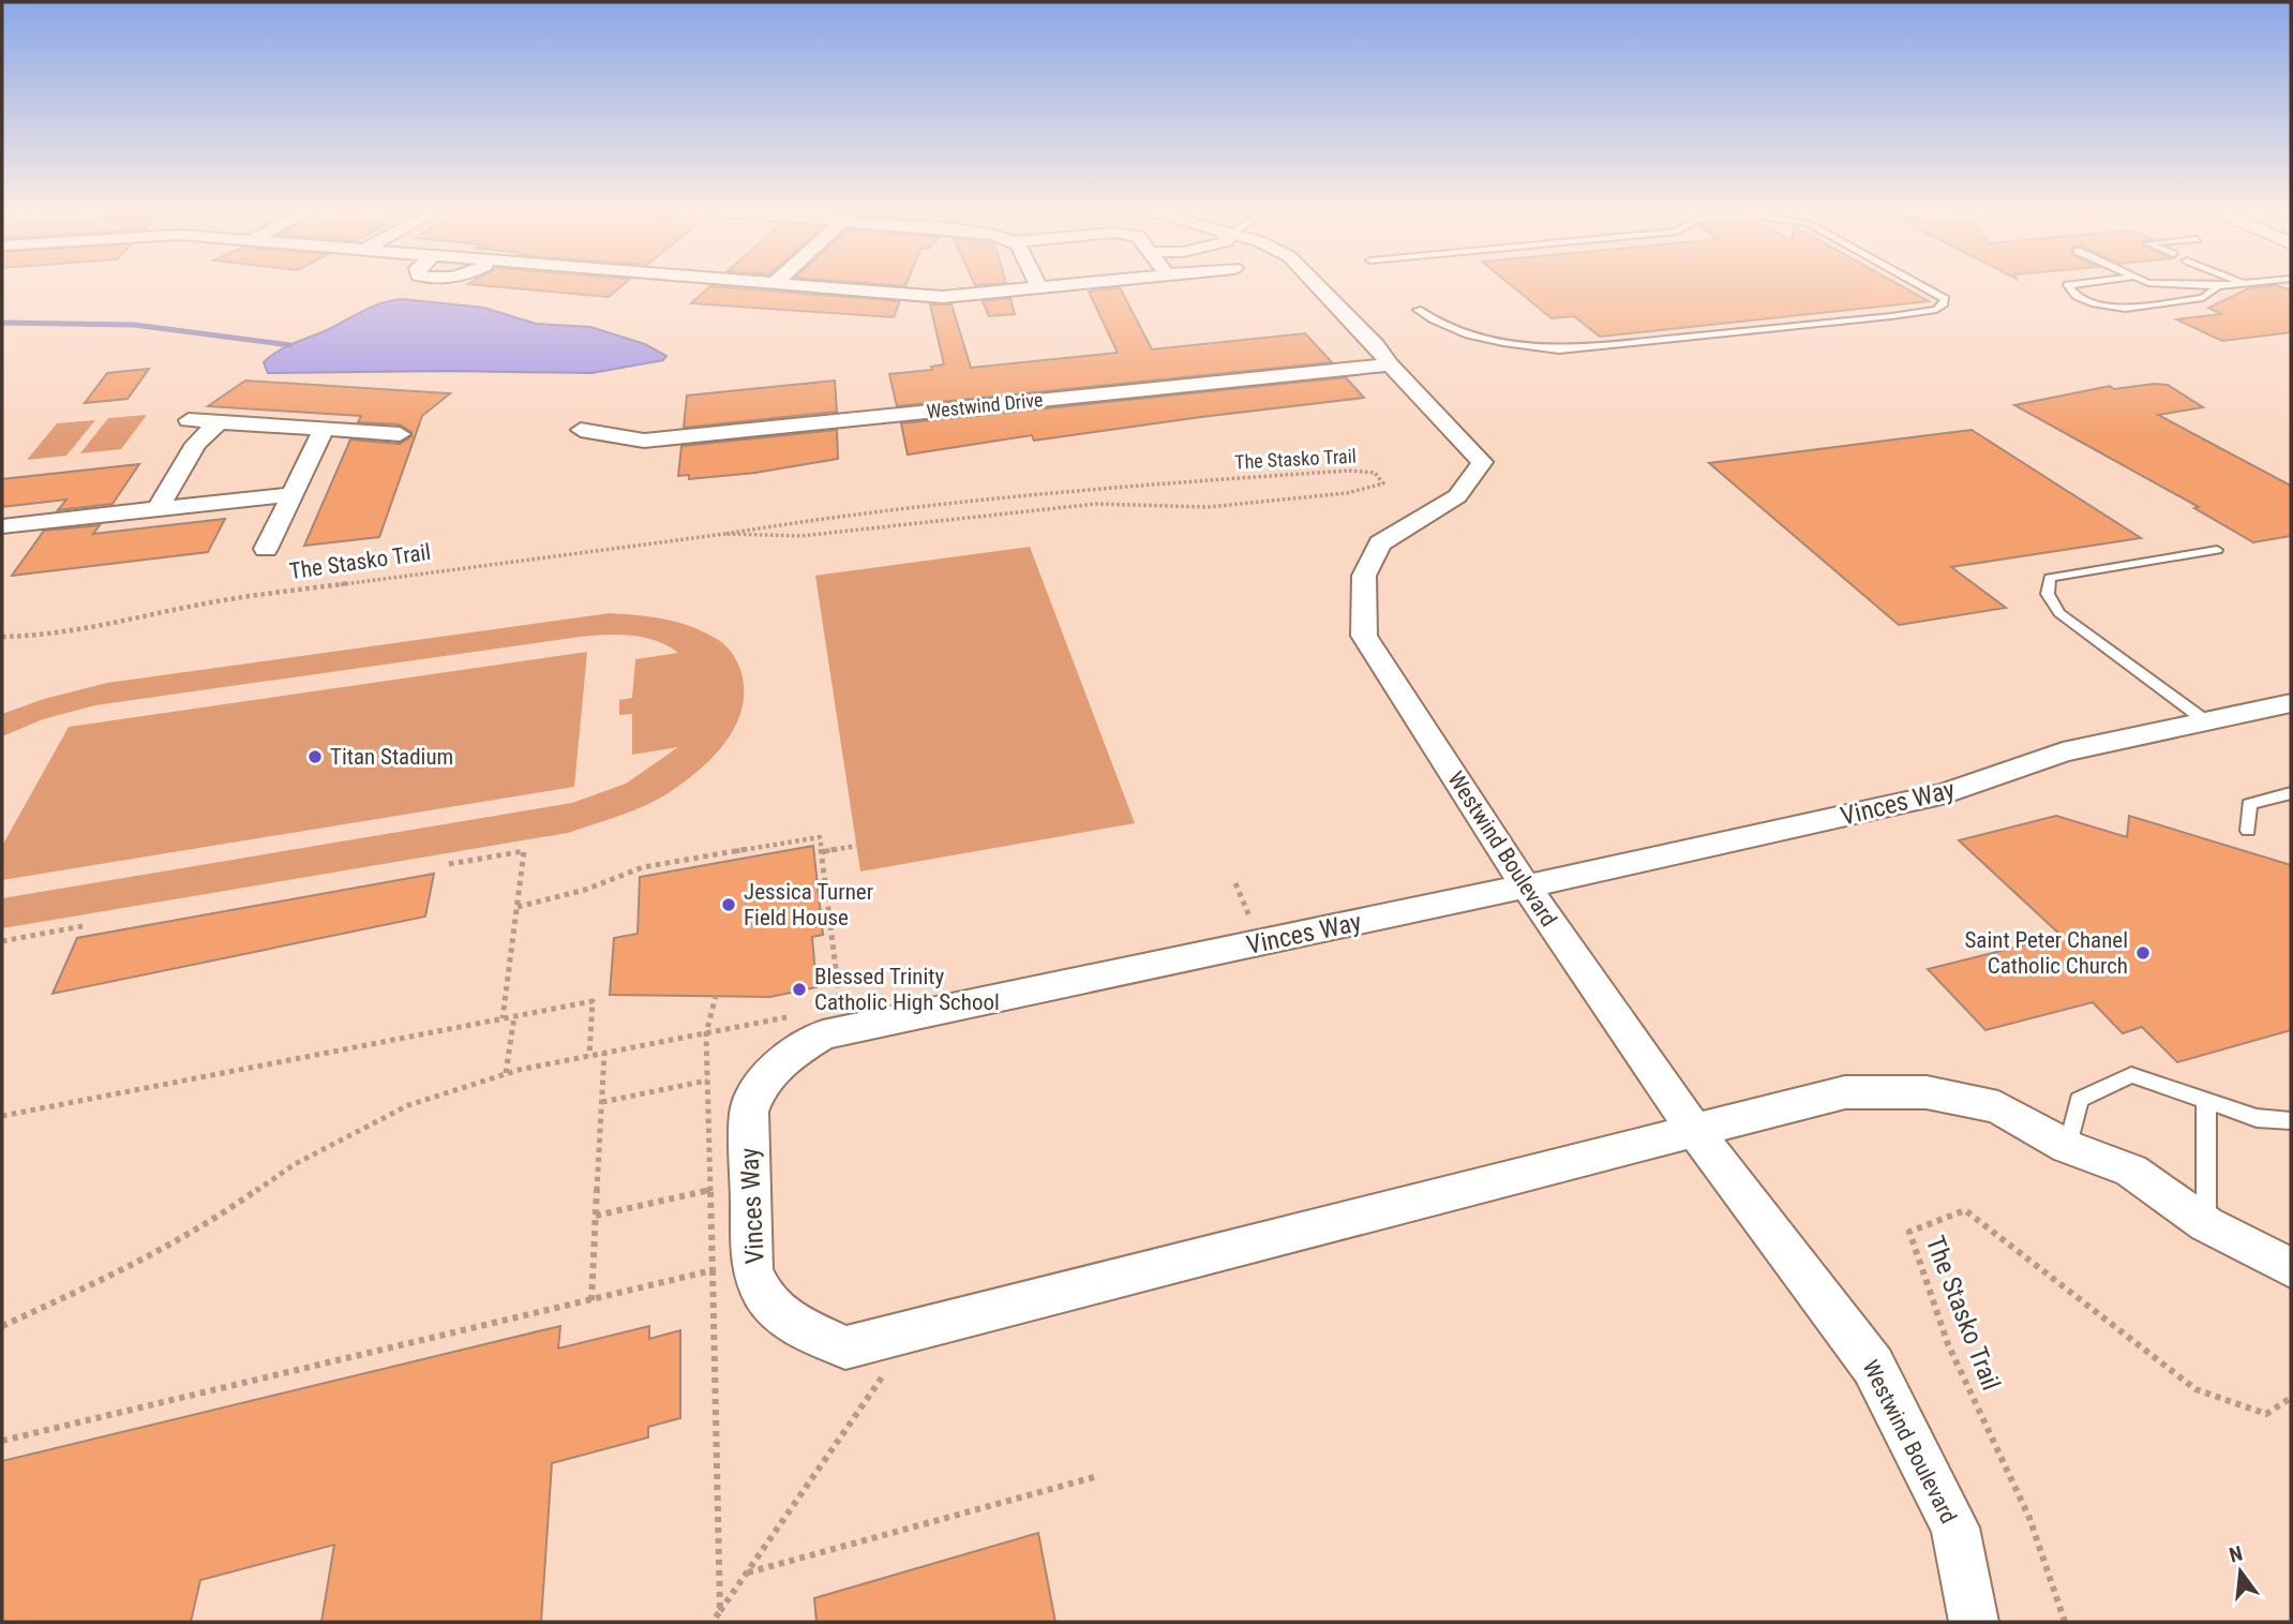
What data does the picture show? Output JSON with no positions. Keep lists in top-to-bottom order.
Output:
{
  "streets": {
    "street": ["Westwind Drive", "Vinces Way", "Westwind Boulevard"],
    "path": ["The Stasko Trail"]
  },
  "crossings": [
    ["Westwind Drive", "Westwind Boulevard"],
    ["Vinces Way", "Westwind Boulevard"]
  ],
  "places": [
    "Titan Stadium",
    "Jessica Turner Field House",
    "Saint Peter Chanel Catholic Church",
    "Blessed Trinity Catholic High School"
  ],
  "north": "top"
}
